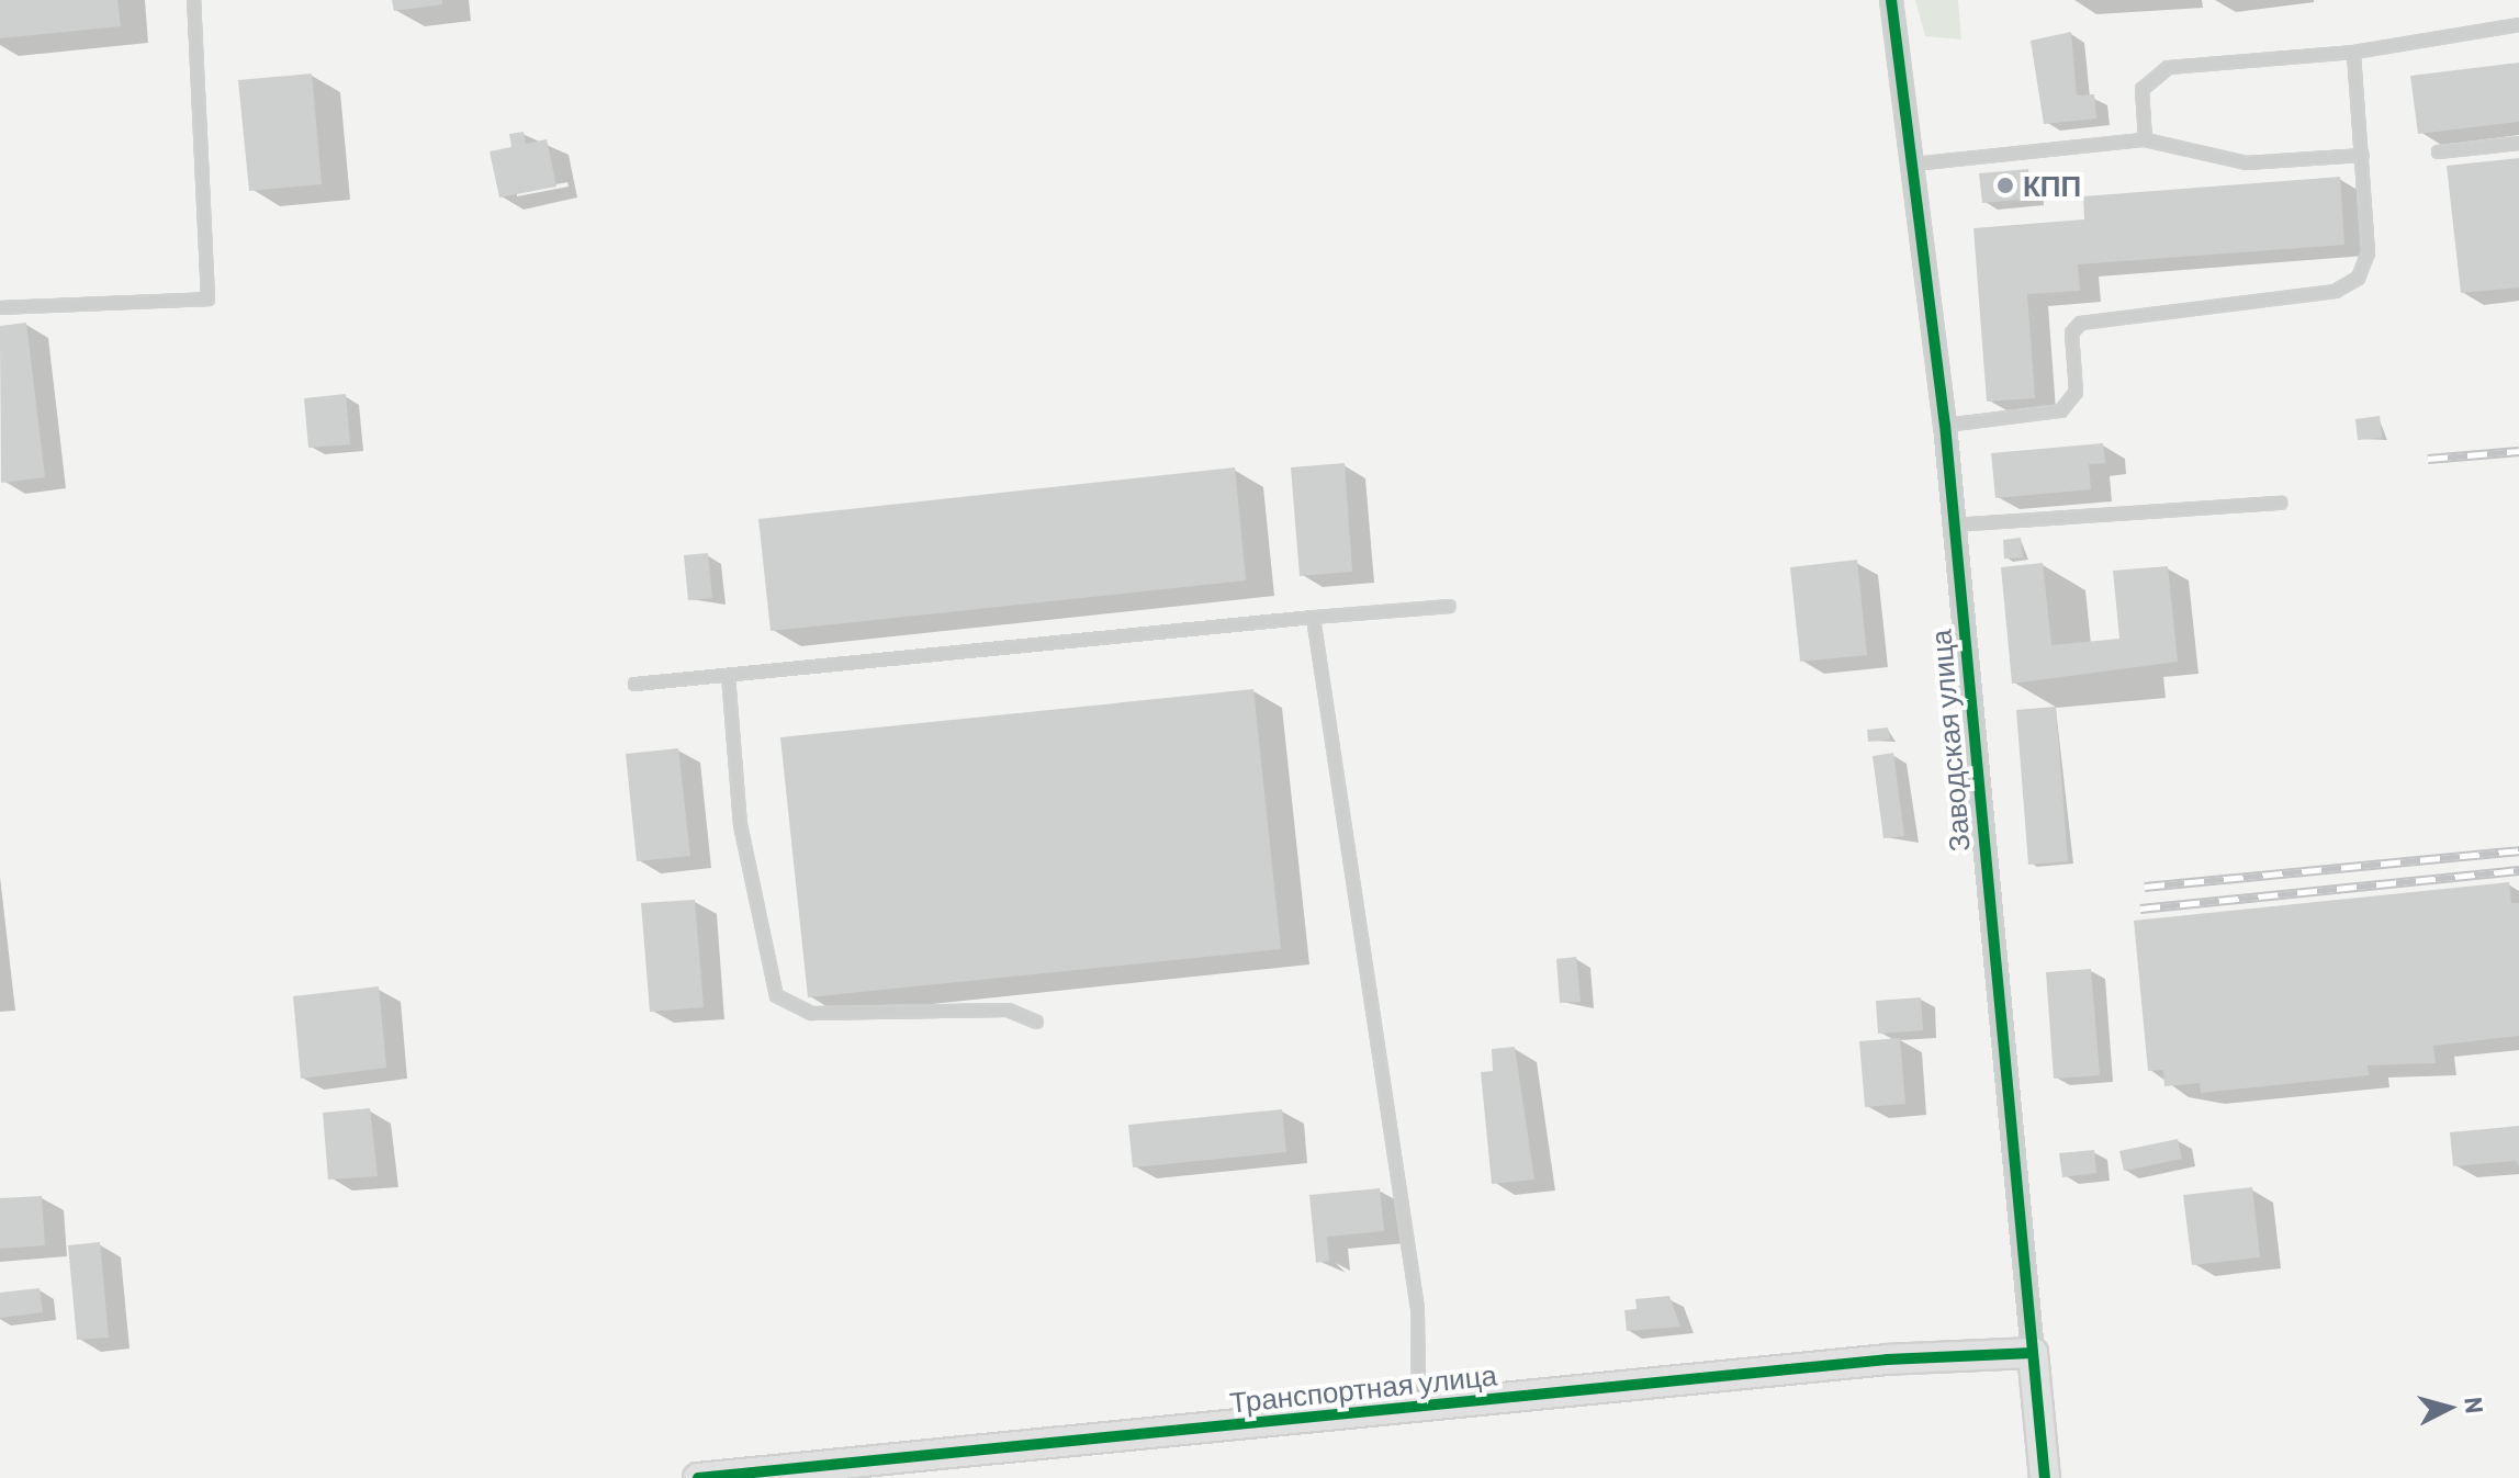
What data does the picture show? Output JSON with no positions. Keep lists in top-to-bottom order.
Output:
{
  "streets": {
    "street": ["Заводская улица", "Транспортная улица"]
  },
  "crossings": [
    ["Заводская улица", "Транспортная улица"]
  ],
  "places": ["КПП"],
  "north": "right"
}
